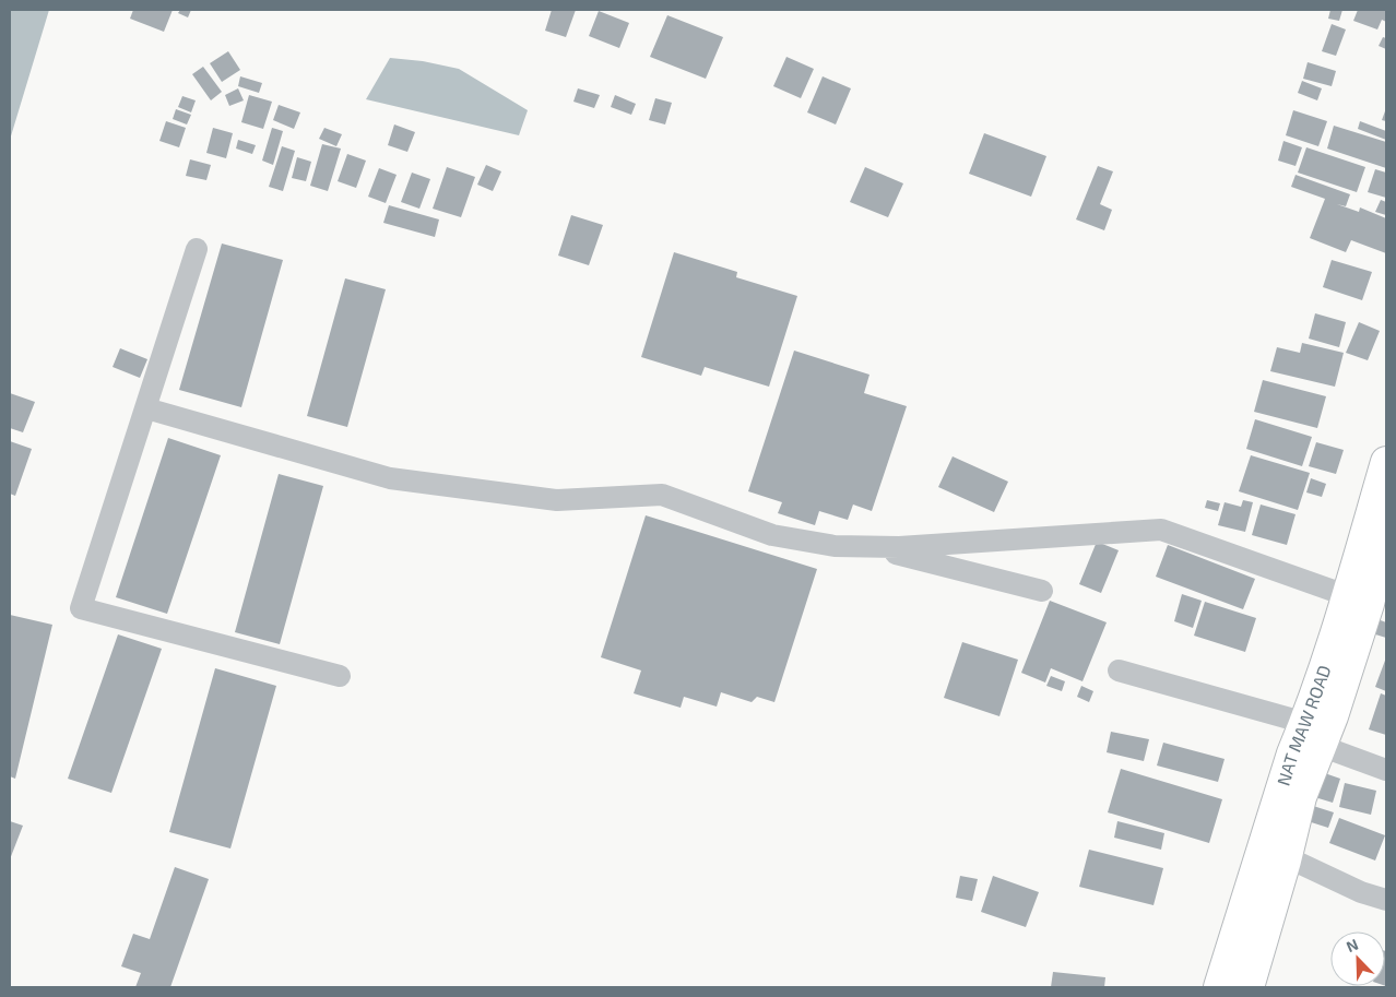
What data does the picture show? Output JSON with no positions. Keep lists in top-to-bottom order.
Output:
{
  "streets": {
    "main road": ["NAT MAW ROAD"]
  },
  "north": "top left"
}
